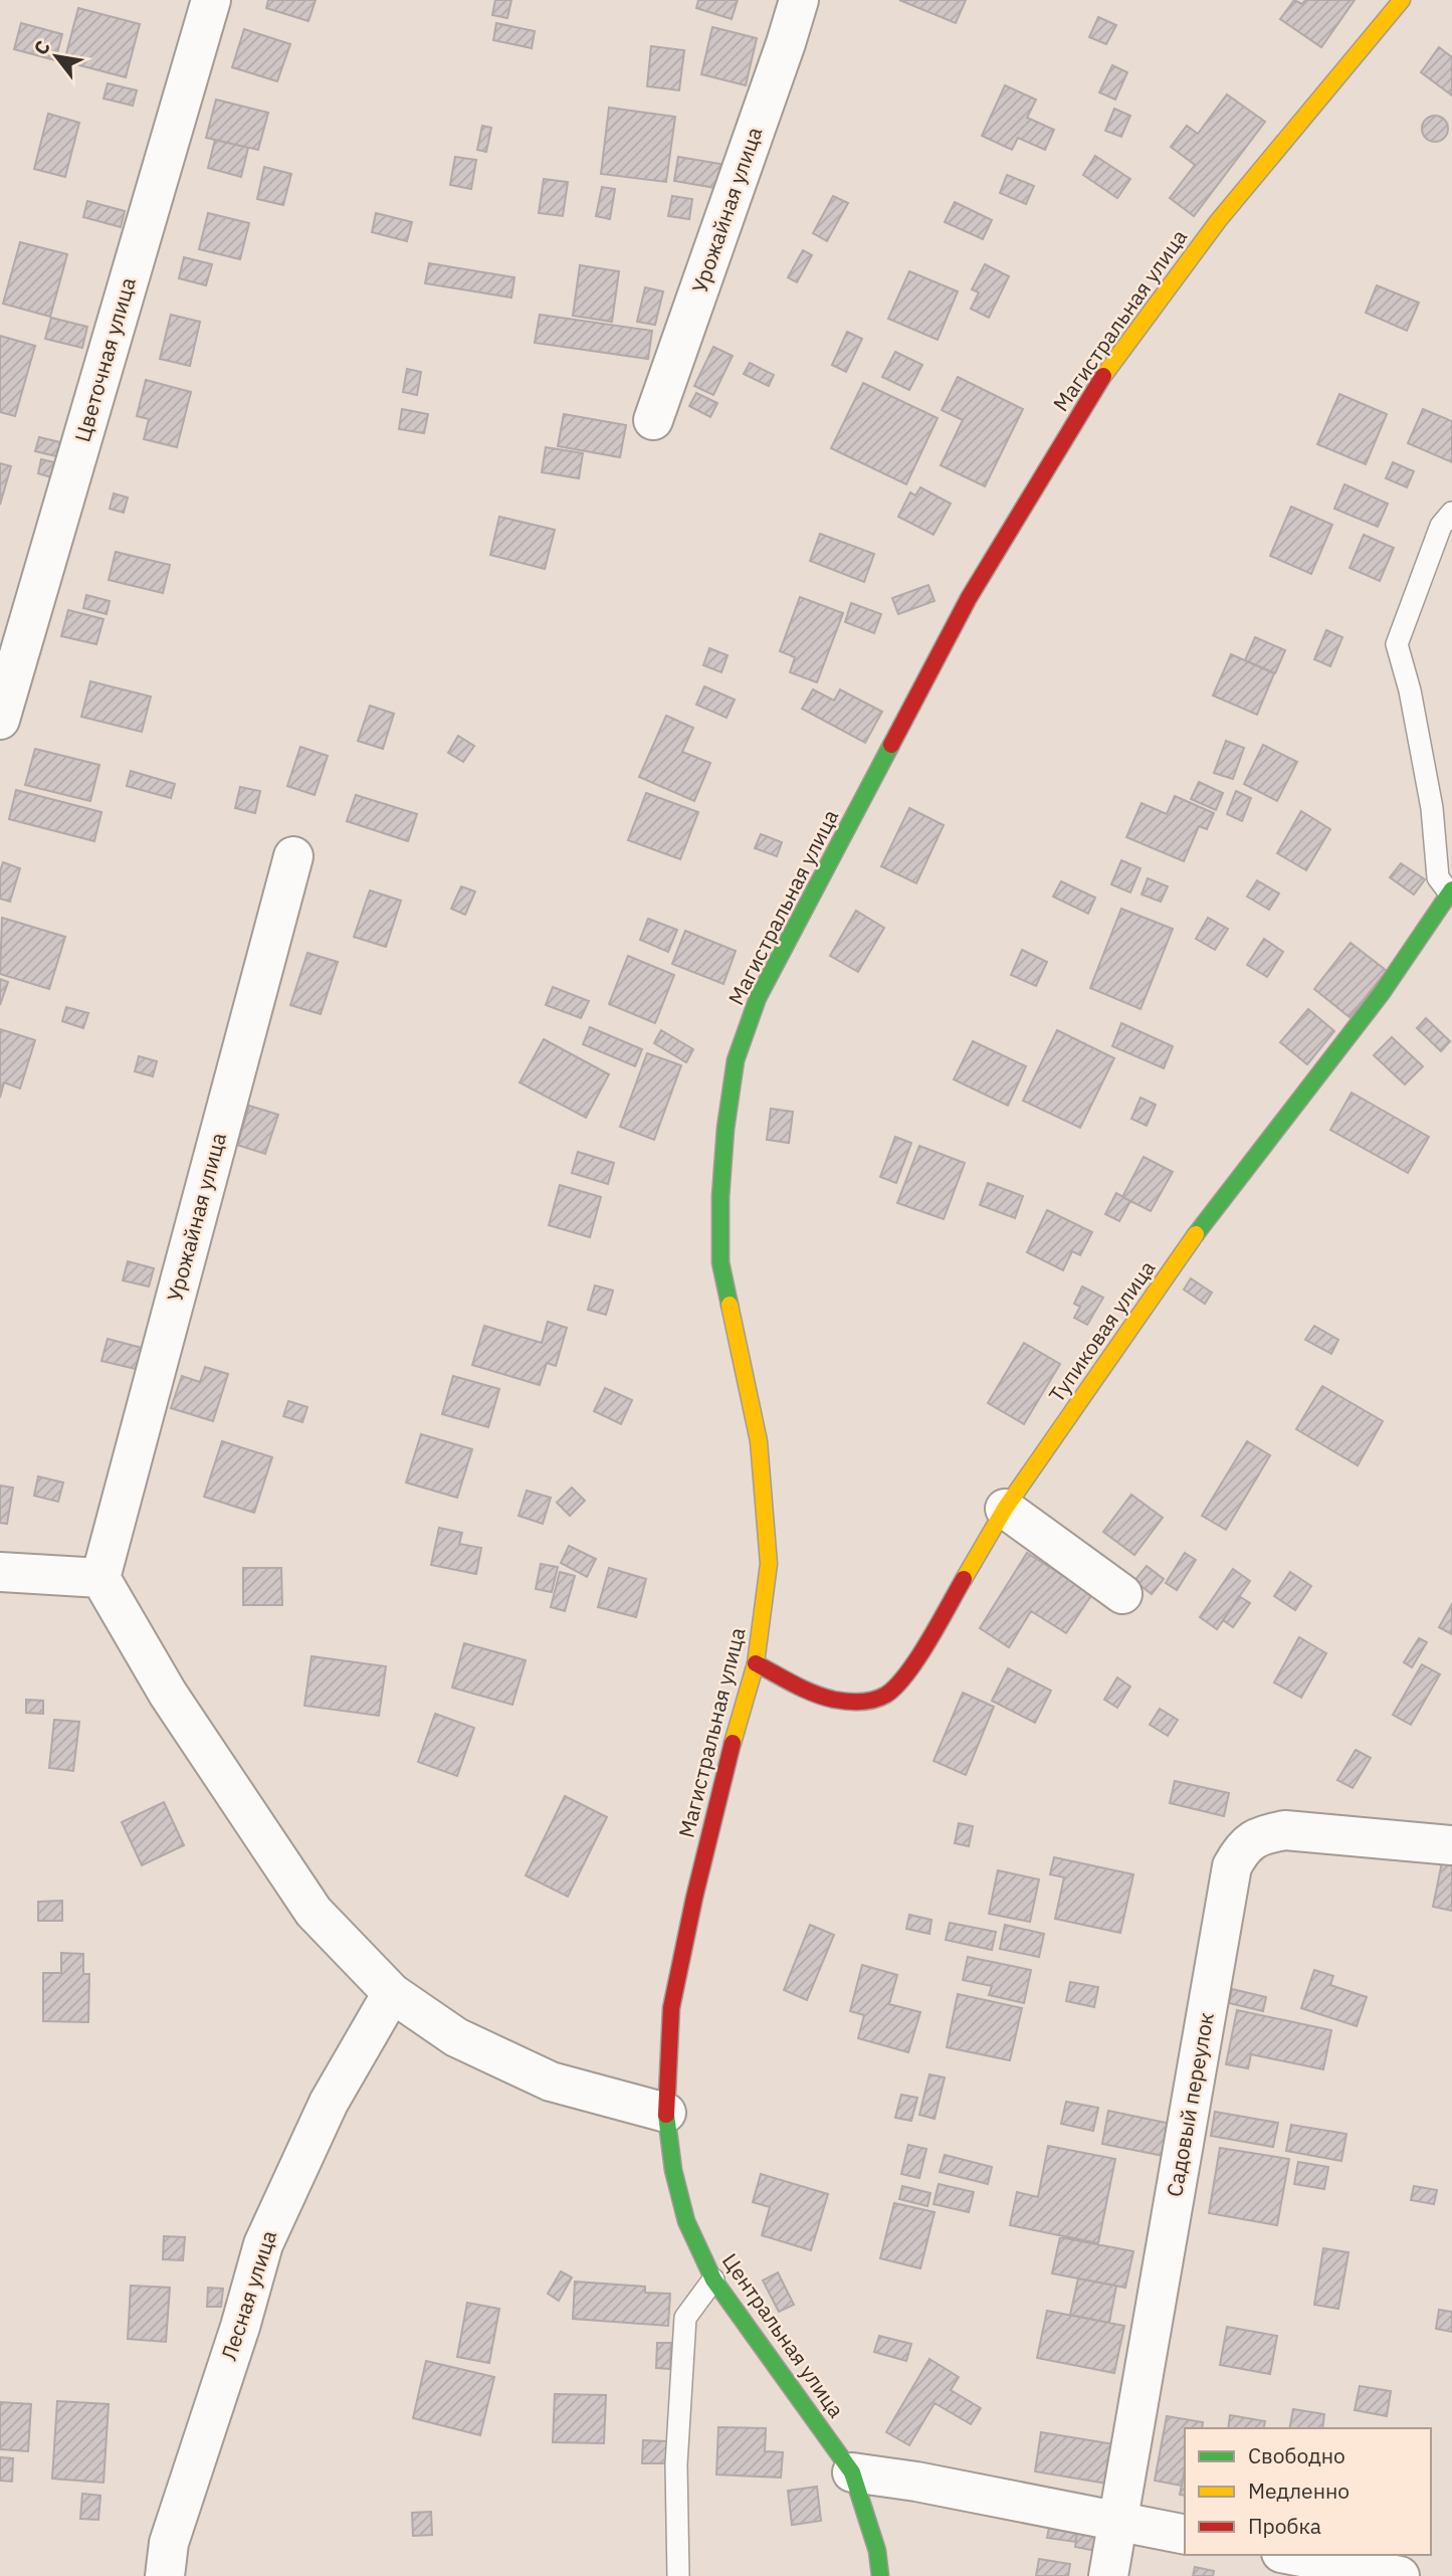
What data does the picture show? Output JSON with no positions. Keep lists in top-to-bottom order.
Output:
{
  "streets": {
    "street": [
      "Урожайная улица",
      "Магистральная улица",
      "Цветочная улица",
      "Тупиковая улица",
      "Садовый переулок",
      "Лесная улица",
      "Центральная улица"
    ]
  },
  "crossings": [
    ["Магистральная улица", "Тупиковая улица"],
    ["Магистральная улица", "Центральная улица"]
  ],
  "legend": ["Свободно", "Медленно", "Пробка"],
  "north": "top left"
}
